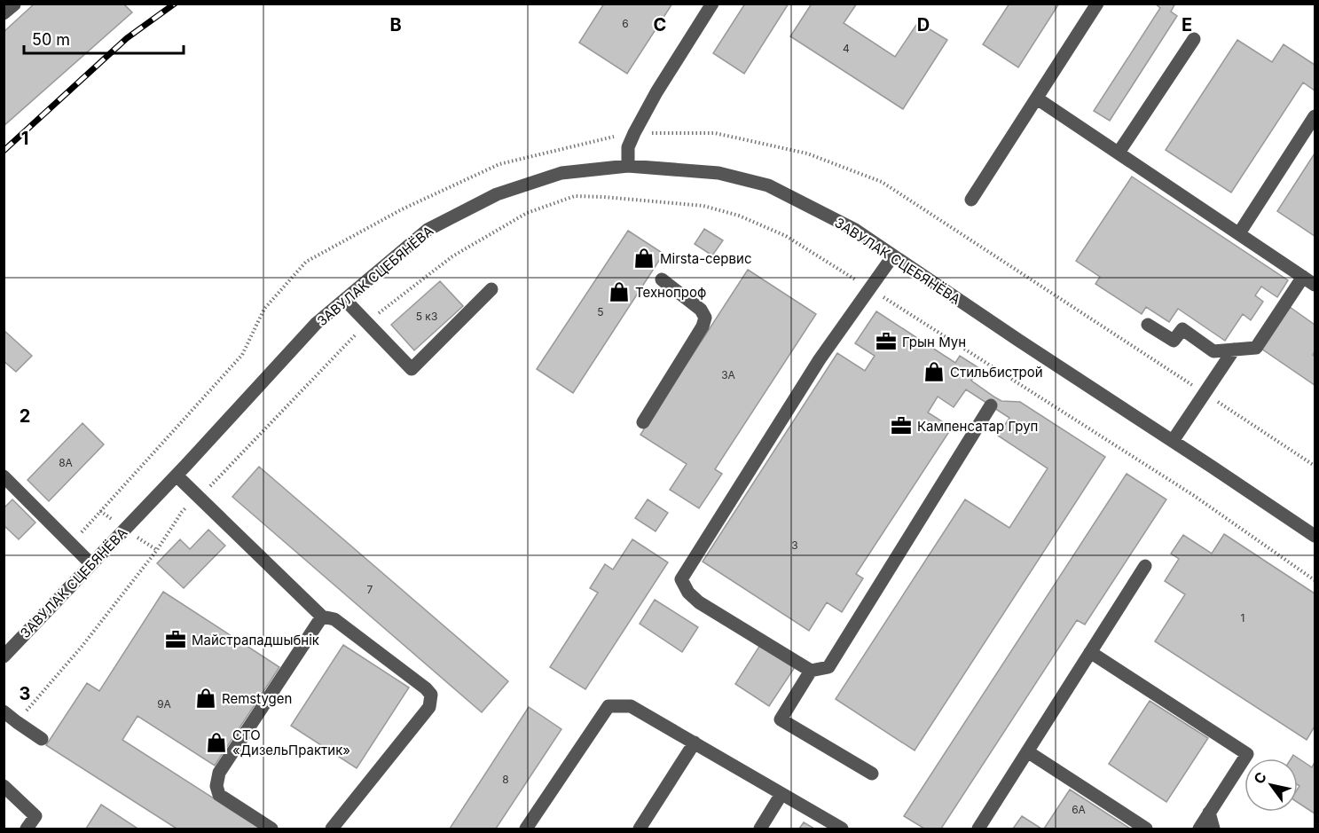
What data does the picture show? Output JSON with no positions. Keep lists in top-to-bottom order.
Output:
{
  "streets": {
    "street": ["ЗАВУЛАК СЦЕБЯНЁВА"]
  },
  "places": {
    "shop": [
      "Mirsta-сервис",
      "Технопроф",
      "Стильбистрой",
      "Remstygen",
      "СТО «ДизельПрактик»"
    ],
    "office": ["Грын Мун", "Кампенсатар Груп", "Майстрападшыбнік"]
  },
  "house_numbers": [
    "6",
    "4",
    "5",
    "5 к3",
    "3А",
    "8А",
    "3",
    "7",
    "1",
    "9А",
    "8",
    "6А"
  ],
  "scale_bar": "50 m",
  "north": "top left",
  "grid": {
    "columns": [
      "B",
      "C",
      "D",
      "E"
    ],
    "rows": ["1", "2", "3"]
  }
}
